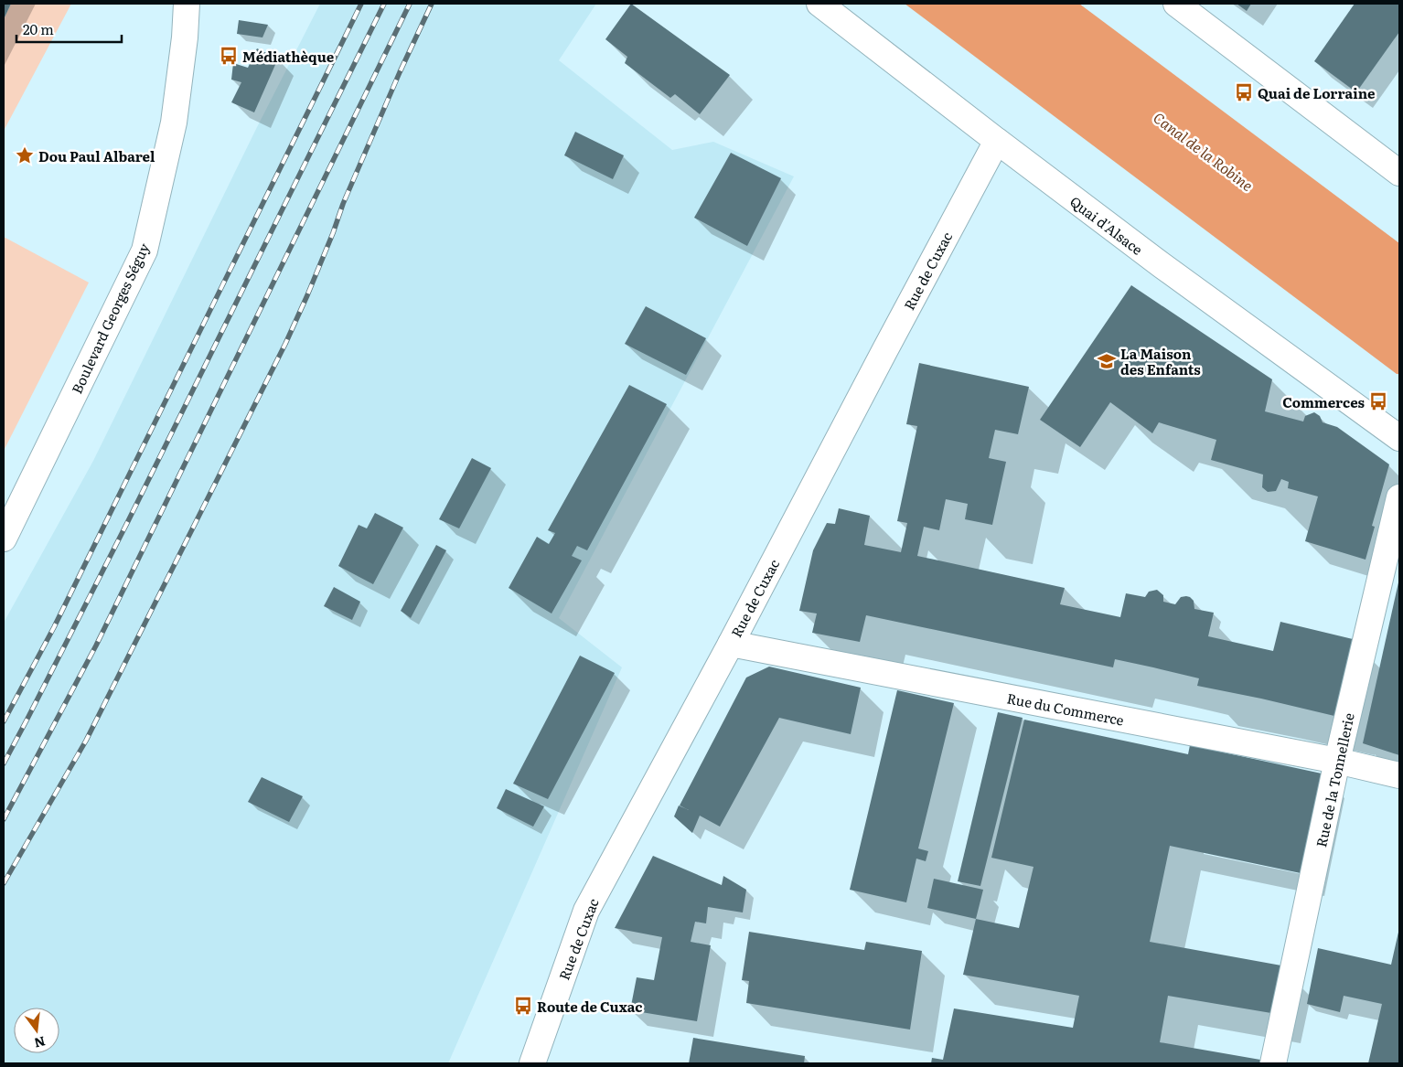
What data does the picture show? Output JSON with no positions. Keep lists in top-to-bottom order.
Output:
{
  "streets": {
    "street": [
      "Quai d'Alsace",
      "Rue de Cuxac",
      "Boulevard Georges Séguy",
      "Rue du Commerce",
      "Rue de la Tonnellerie"
    ]
  },
  "crossings": [
    ["Quai d'Alsace", "Rue de Cuxac"],
    ["Rue de Cuxac", "Rue du Commerce"],
    ["Rue du Commerce", "Rue de la Tonnellerie"]
  ],
  "water": ["Canal de la Robine"],
  "places": {
    "bus stop": [
      "Médiathèque",
      "Quai de Lorraine",
      "Commerces",
      "Route de Cuxac"
    ],
    "place": ["Dou Paul Albarel"],
    "school or university": ["La Maison des Enfants"]
  },
  "scale_bar": "20 m",
  "north": "bottom"
}
